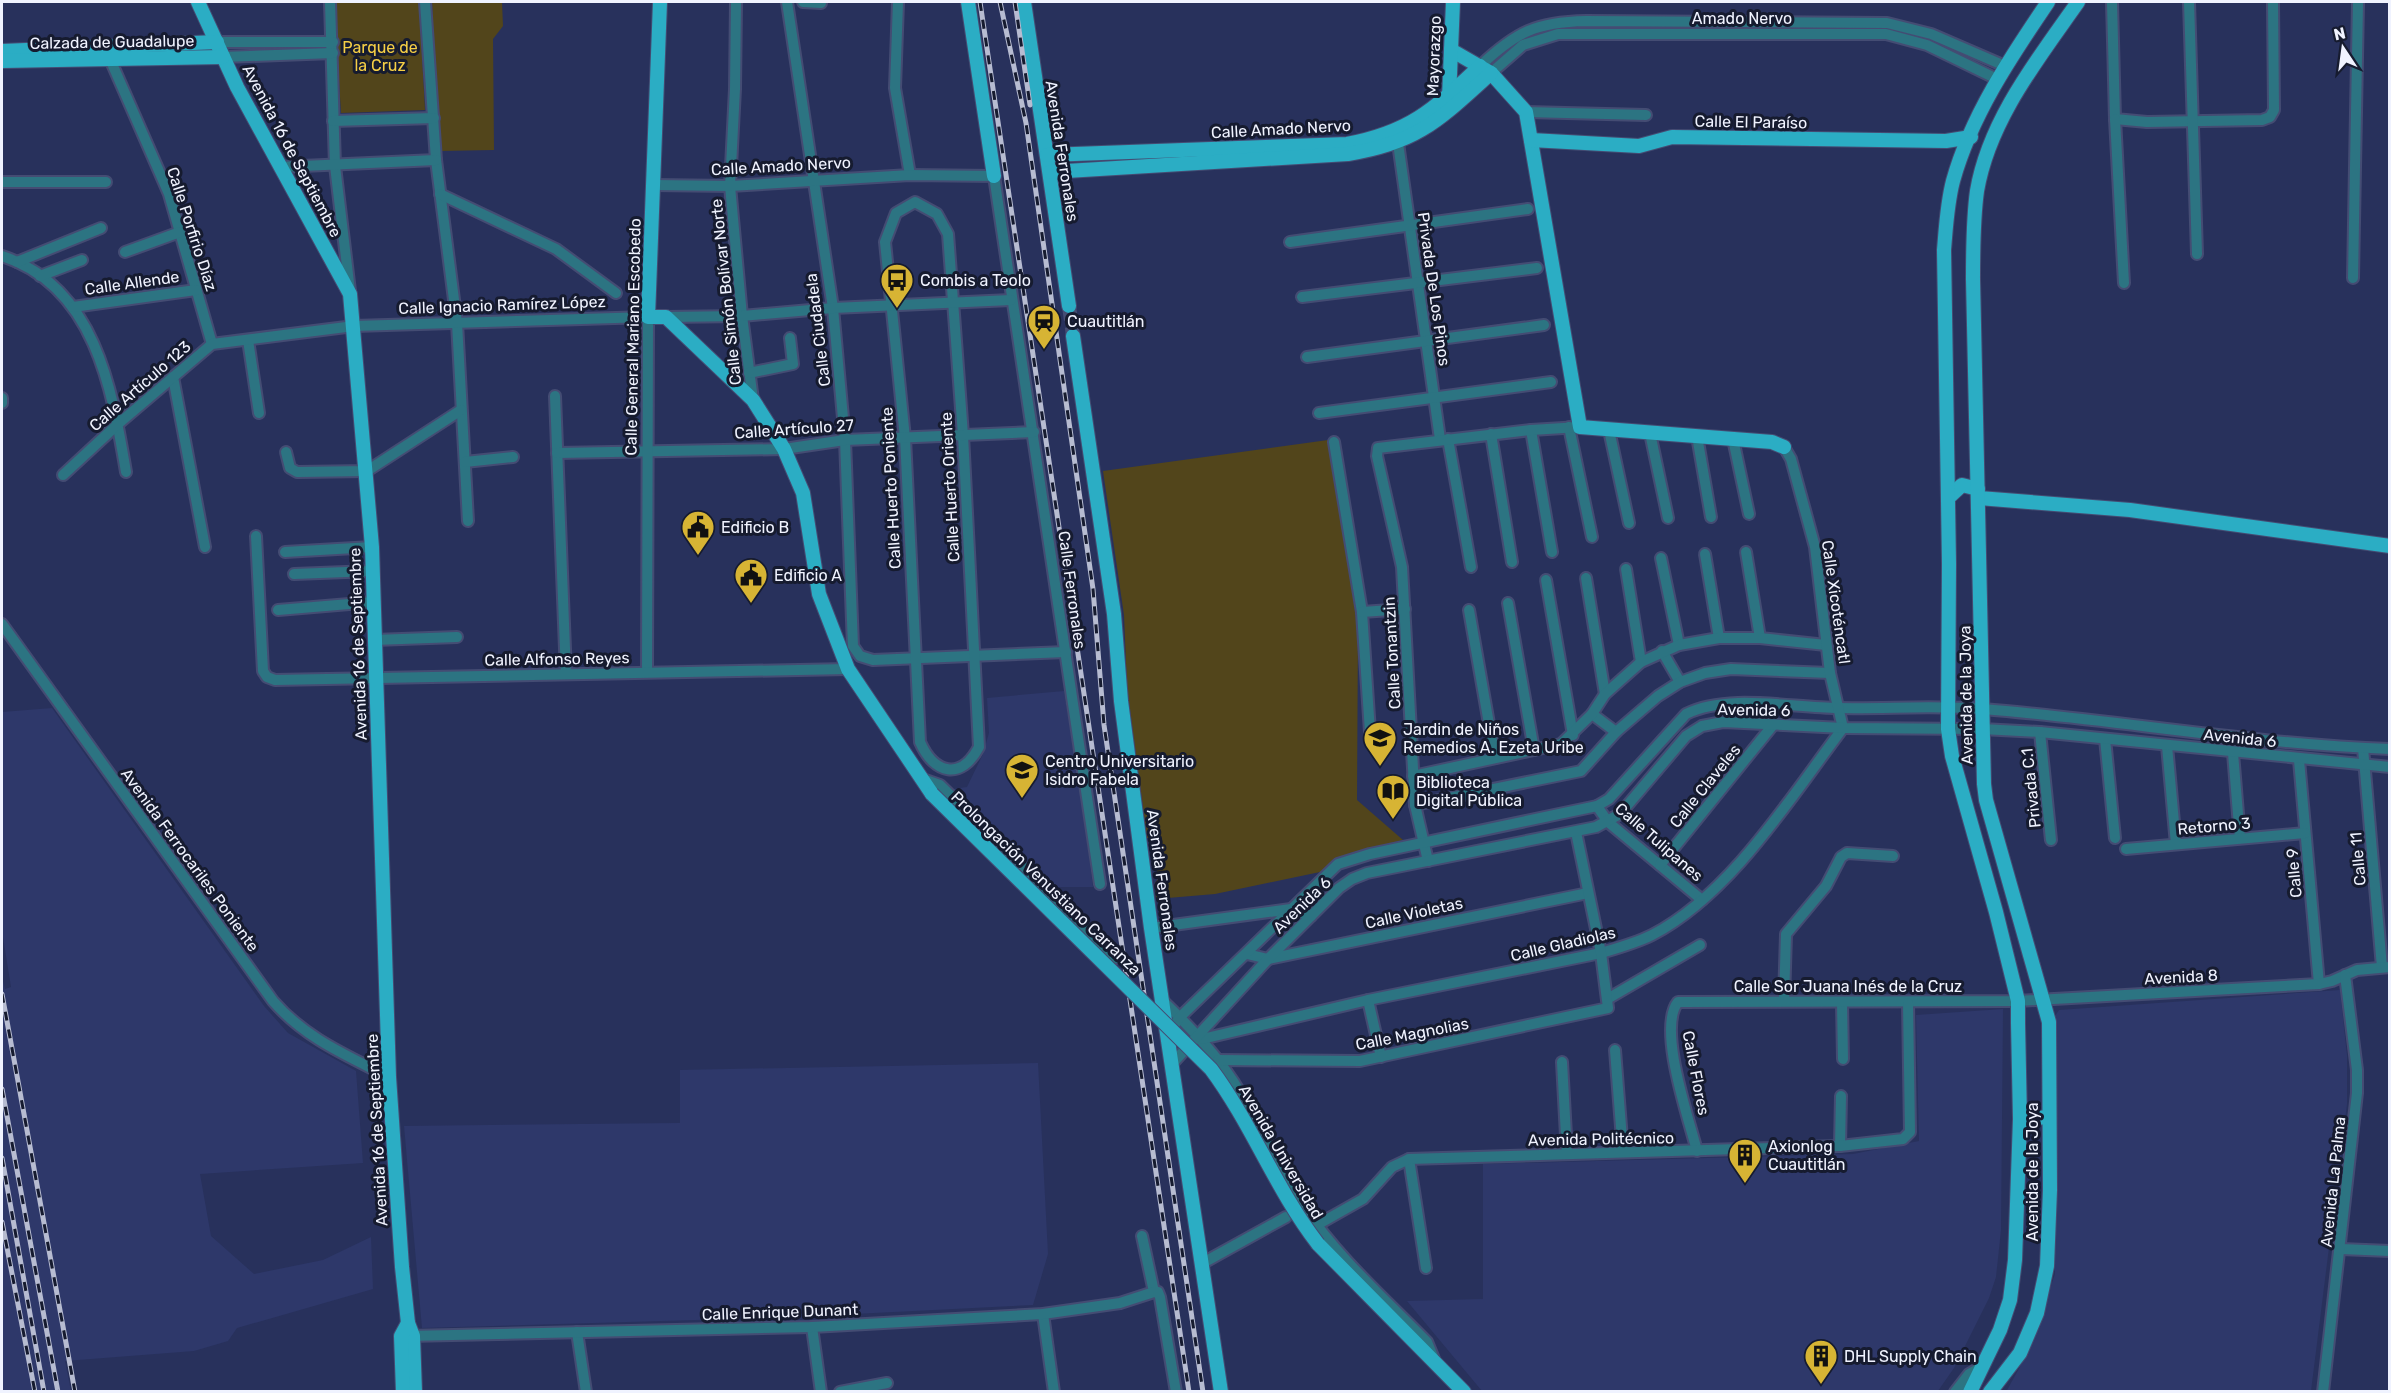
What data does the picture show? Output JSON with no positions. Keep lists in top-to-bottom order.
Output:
{
  "streets": {
    "main road": [
      "Calzada de Guadalupe",
      "Mayorazgo",
      "Calle El Paraíso",
      "Calle Amado Nervo",
      "Avenida 16 de Septiembre",
      "Avenida Ferronales",
      "Calle Ignacio Ramírez López",
      "Calle General Mariano Escobedo",
      "Avenida de la Joya",
      "Prolongación Venustiano Carranza",
      "Avenida Universidad"
    ],
    "street": [
      "Amado Nervo",
      "Calle Porfirio Díaz",
      "Calle Allende",
      "Privada De Los Pinos",
      "Calle Simón Bolívar Norte",
      "Calle Ciudadela",
      "Calle Artículo 123",
      "Calle Artículo 27",
      "Calle Huerto Oriente",
      "Calle Huerto Poniente",
      "Calle Ferronales",
      "Calle Xicoténcatl",
      "Calle Tonantzin",
      "Calle Alfonso Reyes",
      "Avenida 6",
      "Calle Claveles",
      "Privada C.1",
      "Retorno 3",
      "Calle Tulipanes",
      "Calle 11",
      "Avenida Ferrocariles Poniente",
      "Calle 9",
      "Calle Violetas",
      "Calle Gladiolas",
      "Avenida 8",
      "Calle Sor Juana Inés de la Cruz",
      "Calle Magnolias",
      "Calle Flores",
      "Avenida Politécnico",
      "Avenida La Palma",
      "Calle Enrique Dunant"
    ]
  },
  "crossings": [
    ["Amado Nervo", "Calle Amado Nervo"],
    ["Amado Nervo", "Avenida de la Joya"],
    ["Calzada de Guadalupe", "Avenida 16 de Septiembre"],
    ["Calzada de Guadalupe", "Calle Porfirio Díaz"],
    ["Mayorazgo", "Calle Amado Nervo"],
    ["Calle El Paraíso", "Avenida de la Joya"],
    ["Calle Amado Nervo", "Avenida Ferronales"],
    ["Calle Amado Nervo", "Privada De Los Pinos"],
    ["Calle Amado Nervo", "Calle Simón Bolívar Norte"],
    ["Calle Amado Nervo", "Calle Ciudadela"],
    ["Calle Amado Nervo", "Calle General Mariano Escobedo"],
    ["Avenida 16 de Septiembre", "Calle Ignacio Ramírez López"],
    ["Avenida 16 de Septiembre", "Calle Artículo 123"],
    ["Avenida 16 de Septiembre", "Calle Alfonso Reyes"],
    ["Avenida 16 de Septiembre", "Avenida Ferrocariles Poniente"],
    ["Avenida 16 de Septiembre", "Calle Enrique Dunant"],
    ["Avenida Ferronales", "Avenida 6"],
    ["Avenida Ferronales", "Prolongación Venustiano Carranza"],
    ["Avenida Ferronales", "Avenida Universidad"],
    ["Calle Porfirio Díaz", "Calle Allende"],
    ["Calle Porfirio Díaz", "Calle Artículo 123"],
    ["Privada De Los Pinos", "Calle Tonantzin"],
    ["Calle Simón Bolívar Norte", "Calle Ignacio Ramírez López"],
    ["Calle Simón Bolívar Norte", "Prolongación Venustiano Carranza"],
    ["Calle Ignacio Ramírez López", "Calle Ciudadela"],
    ["Calle Ignacio Ramírez López", "Calle General Mariano Escobedo"],
    ["Calle Ignacio Ramírez López", "Calle Artículo 123"],
    ["Calle Ignacio Ramírez López", "Calle Huerto Oriente"],
    ["Calle Ignacio Ramírez López", "Calle Huerto Poniente"],
    ["Calle Ignacio Ramírez López", "Calle Ferronales"],
    ["Calle Ignacio Ramírez López", "Prolongación Venustiano Carranza"],
    ["Calle Ciudadela", "Calle Artículo 27"],
    ["Calle Ciudadela", "Calle Huerto Poniente"],
    ["Calle General Mariano Escobedo", "Calle Artículo 27"],
    ["Calle General Mariano Escobedo", "Calle Alfonso Reyes"],
    ["Calle Artículo 27", "Calle Huerto Oriente"],
    ["Calle Artículo 27", "Calle Huerto Poniente"],
    ["Calle Artículo 27", "Calle Ferronales"],
    ["Calle Artículo 27", "Prolongación Venustiano Carranza"],
    ["Calle Huerto Oriente", "Calle Huerto Poniente"],
    ["Calle Xicoténcatl", "Avenida 6"],
    ["Calle Xicoténcatl", "Calle Gladiolas"],
    ["Calle Tonantzin", "Avenida 6"],
    ["Calle Alfonso Reyes", "Prolongación Venustiano Carranza"],
    ["Avenida de la Joya", "Avenida 6"],
    ["Avenida de la Joya", "Avenida 8"],
    ["Avenida de la Joya", "Calle Sor Juana Inés de la Cruz"],
    ["Avenida 6", "Calle Claveles"],
    ["Avenida 6", "Privada C.1"],
    ["Avenida 6", "Calle Tulipanes"],
    ["Avenida 6", "Calle 11"],
    ["Avenida 6", "Calle 9"],
    ["Avenida 6", "Calle Violetas"],
    ["Avenida 6", "Calle Gladiolas"],
    ["Avenida 6", "Avenida Universidad"],
    ["Calle Claveles", "Calle Tulipanes"],
    ["Retorno 3", "Calle 9"],
    ["Calle Tulipanes", "Calle Gladiolas"],
    ["Calle 9", "Avenida 8"],
    ["Prolongación Venustiano Carranza", "Avenida Universidad"],
    ["Calle Gladiolas", "Avenida Universidad"],
    ["Avenida 8", "Calle Sor Juana Inés de la Cruz"],
    ["Avenida 8", "Avenida La Palma"],
    ["Calle Sor Juana Inés de la Cruz", "Calle Flores"],
    ["Calle Sor Juana Inés de la Cruz", "Avenida Politécnico"],
    ["Calle Magnolias", "Avenida Universidad"],
    ["Calle Flores", "Avenida Politécnico"]
  ],
  "parks": ["Parque de la Cruz"],
  "places": {
    "bus stop": ["Combis a Teolo"],
    "station": ["Cuautitlán"],
    "public building": ["Edificio B", "Edificio A"],
    "school or university": ["Jardin de Niños Remedios A. Ezeta Uribe", "Centro Universitario Isidro Fabela"],
    "library": ["Biblioteca Digital Pública"],
    "building": ["Axionlog Cuautitlán", "DHL Supply Chain"]
  },
  "north": "top"
}
